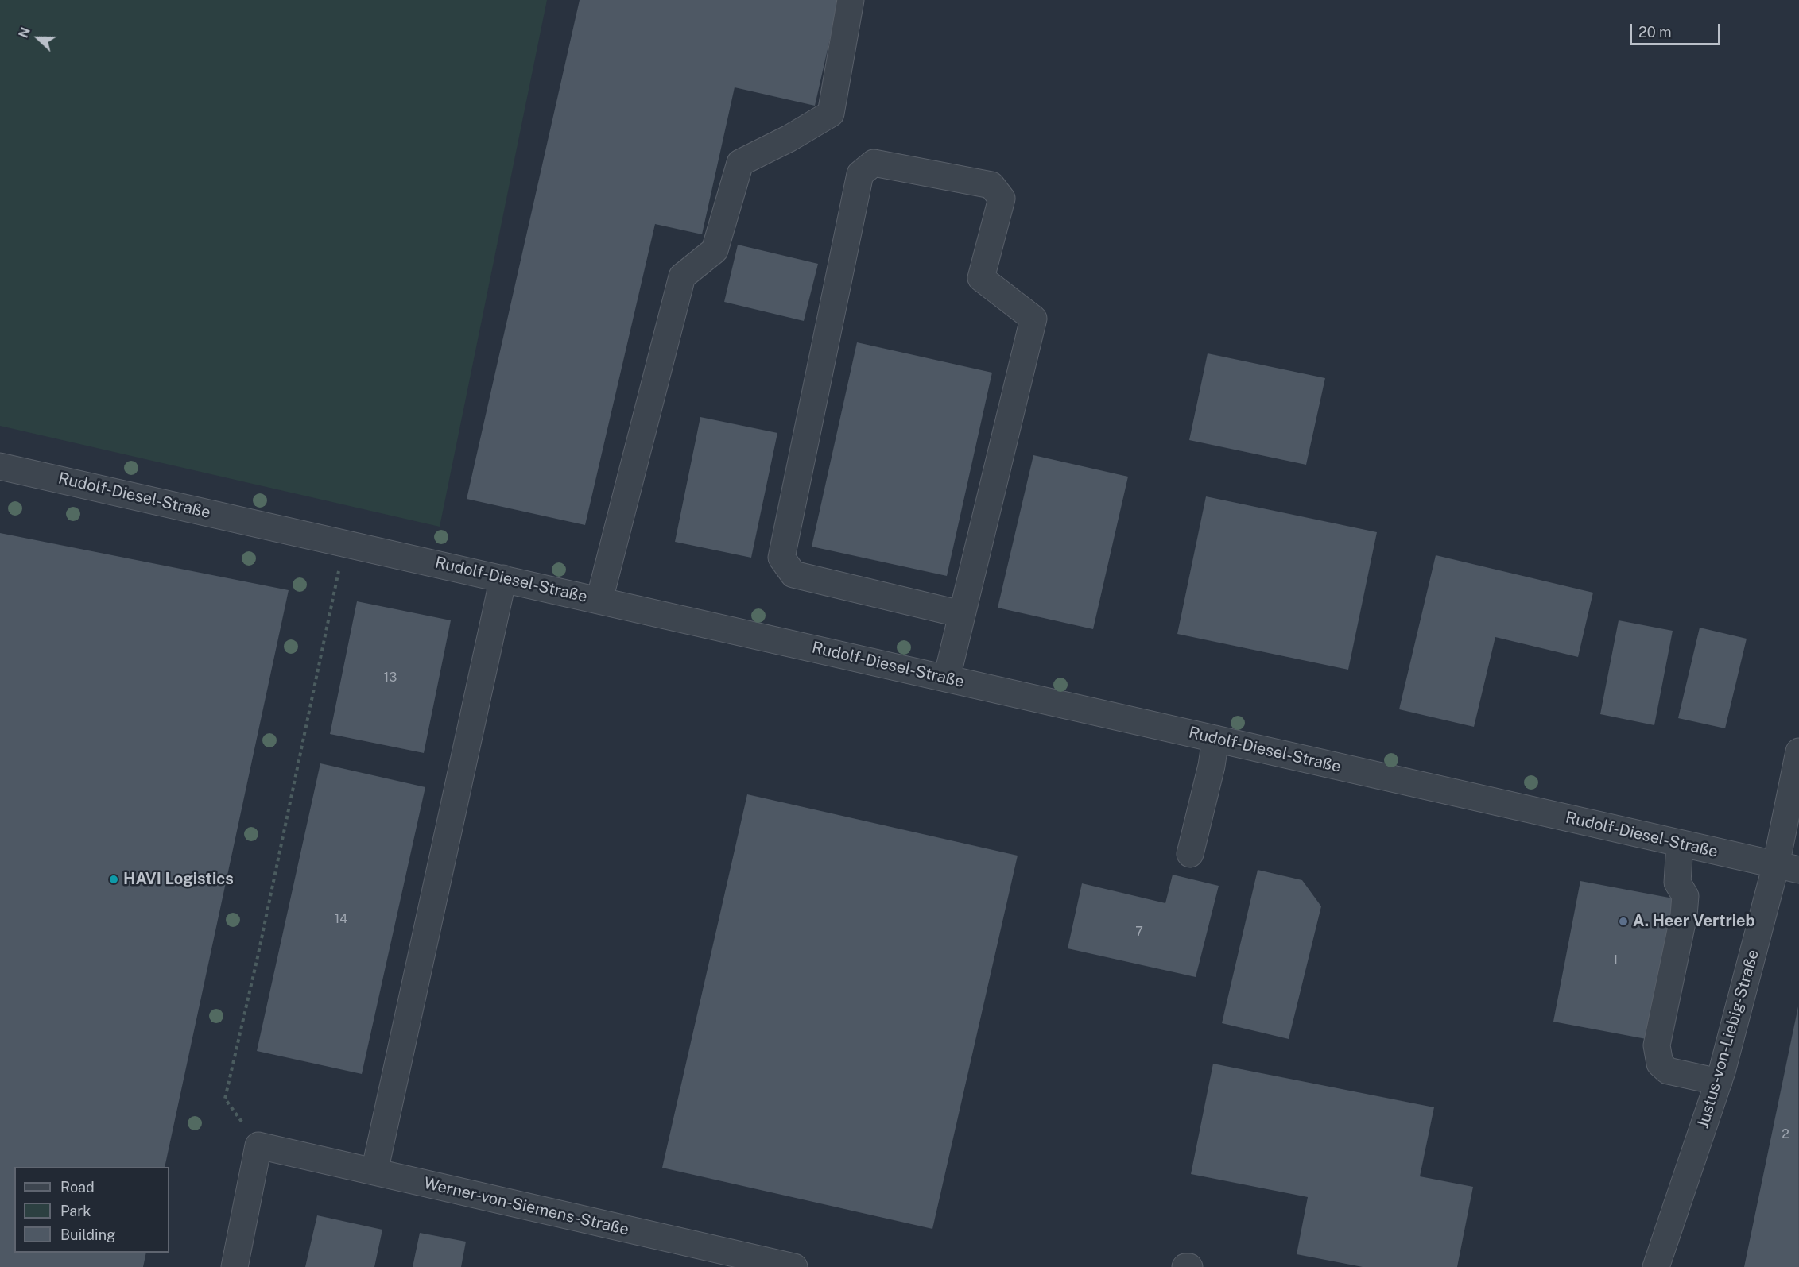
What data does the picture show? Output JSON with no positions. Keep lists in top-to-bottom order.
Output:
{
  "streets": {
    "street": ["Rudolf-Diesel-Straße", "Justus-von-Liebig-Straße", "Werner-von-Siemens-Straße"]
  },
  "crossings": [
    ["Rudolf-Diesel-Straße", "Justus-von-Liebig-Straße"]
  ],
  "places": ["HAVI Logistics", "A. Heer Vertrieb"],
  "house_numbers": [
    "13",
    "14",
    "7",
    "1",
    "2"
  ],
  "legend": ["Road", "Park", "Building"],
  "scale_bar": "20 m",
  "north": "left"
}
